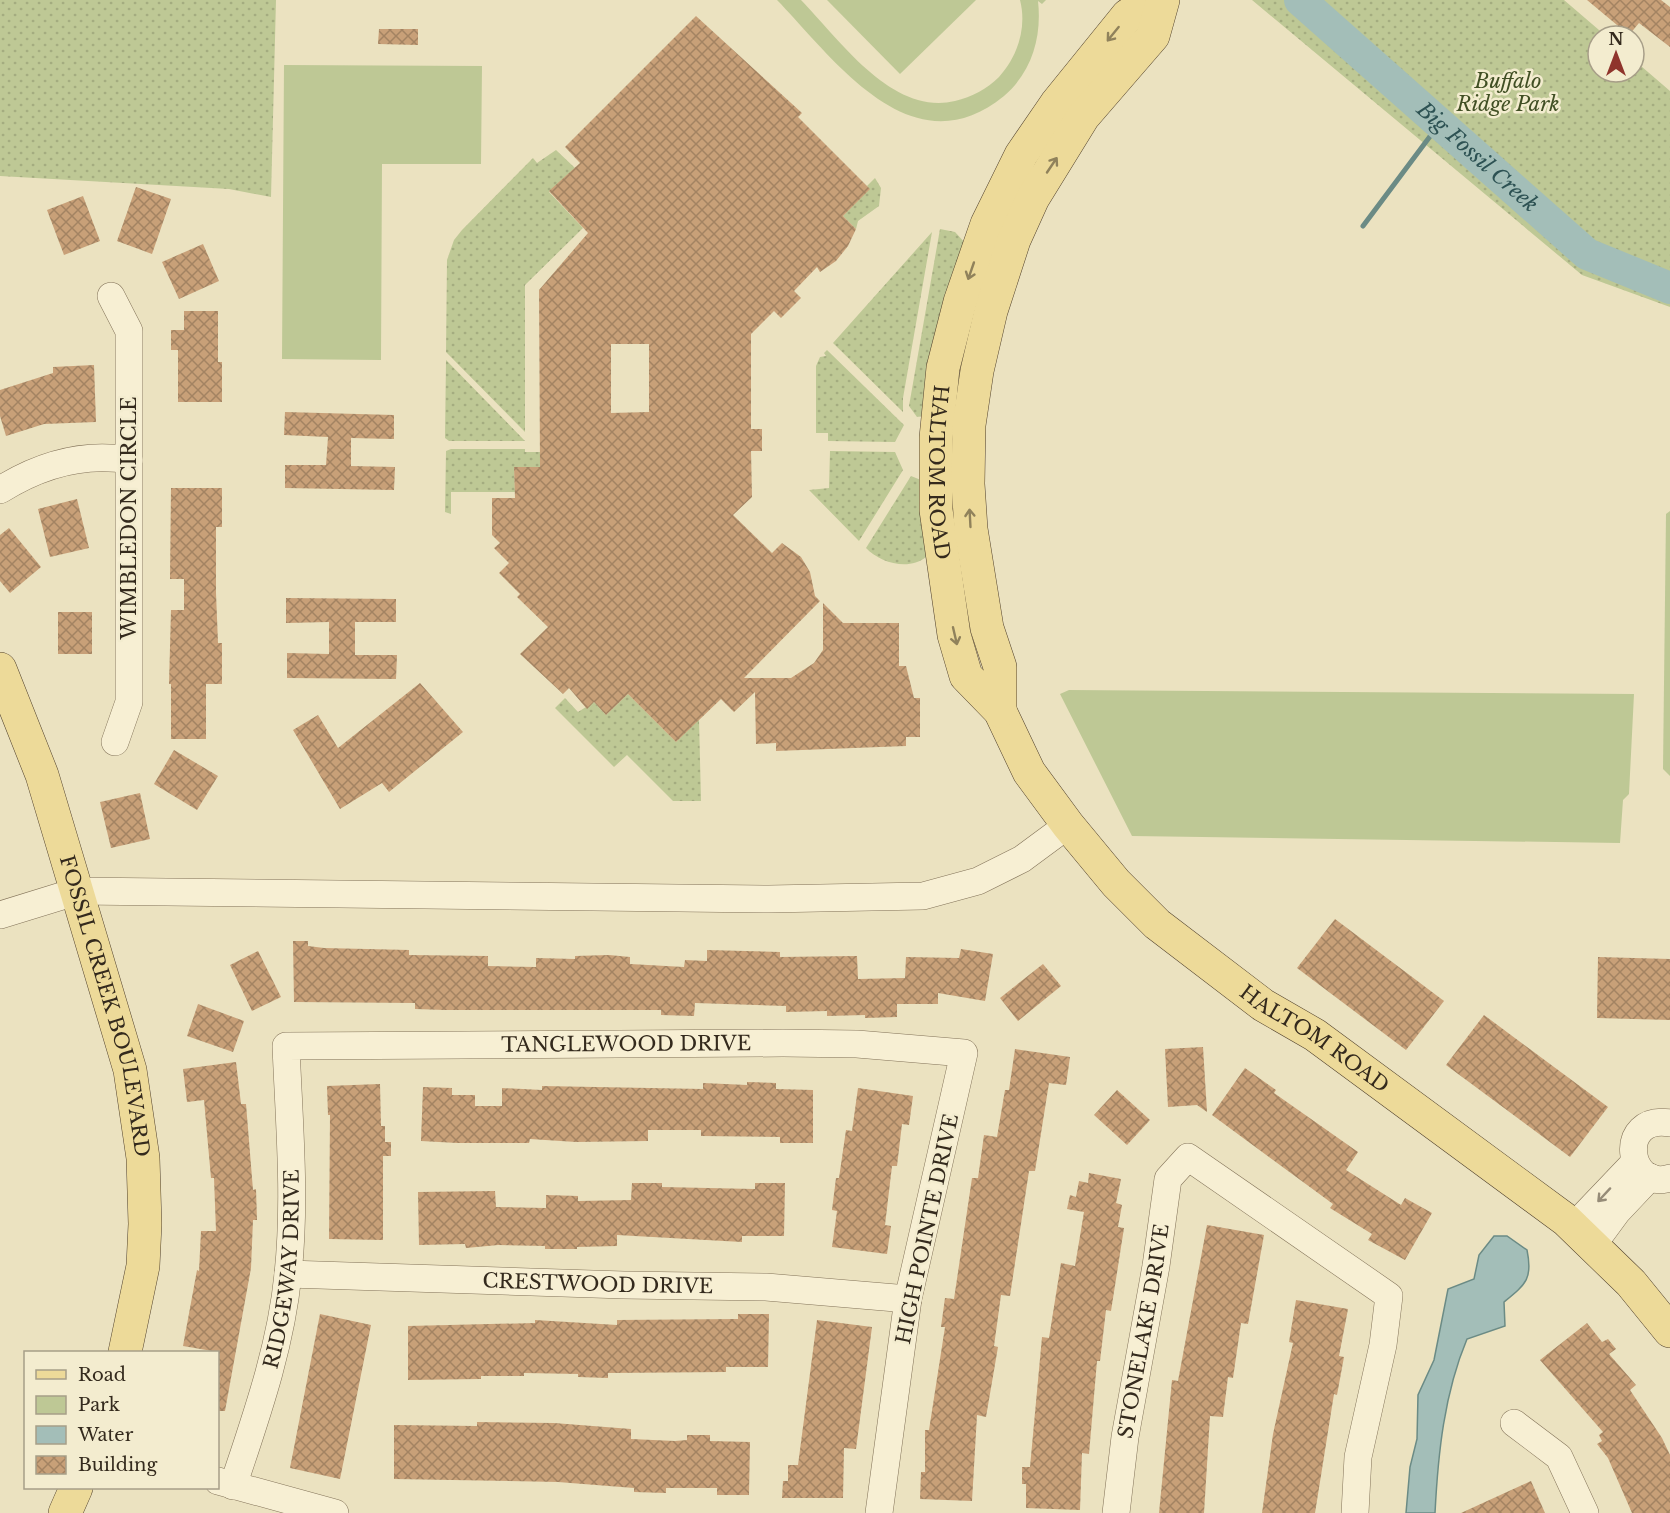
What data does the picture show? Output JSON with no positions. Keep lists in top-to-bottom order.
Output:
{
  "streets": {
    "main road": ["HALTOM ROAD", "FOSSIL CREEK BOULEVARD"],
    "street": [
      "WIMBLEDON CIRCLE",
      "TANGLEWOOD DRIVE",
      "HIGH POINTE DRIVE",
      "RIDGEWAY DRIVE",
      "CRESTWOOD DRIVE",
      "STONELAKE DRIVE"
    ]
  },
  "crossings": [
    ["TANGLEWOOD DRIVE", "HIGH POINTE DRIVE"],
    ["TANGLEWOOD DRIVE", "RIDGEWAY DRIVE"],
    ["HIGH POINTE DRIVE", "CRESTWOOD DRIVE"],
    ["RIDGEWAY DRIVE", "CRESTWOOD DRIVE"]
  ],
  "water": ["Big Fossil Creek"],
  "parks": ["Buffalo Ridge Park"],
  "legend": [
    "Road",
    "Park",
    "Water",
    "Building"
  ],
  "north": "top"
}
